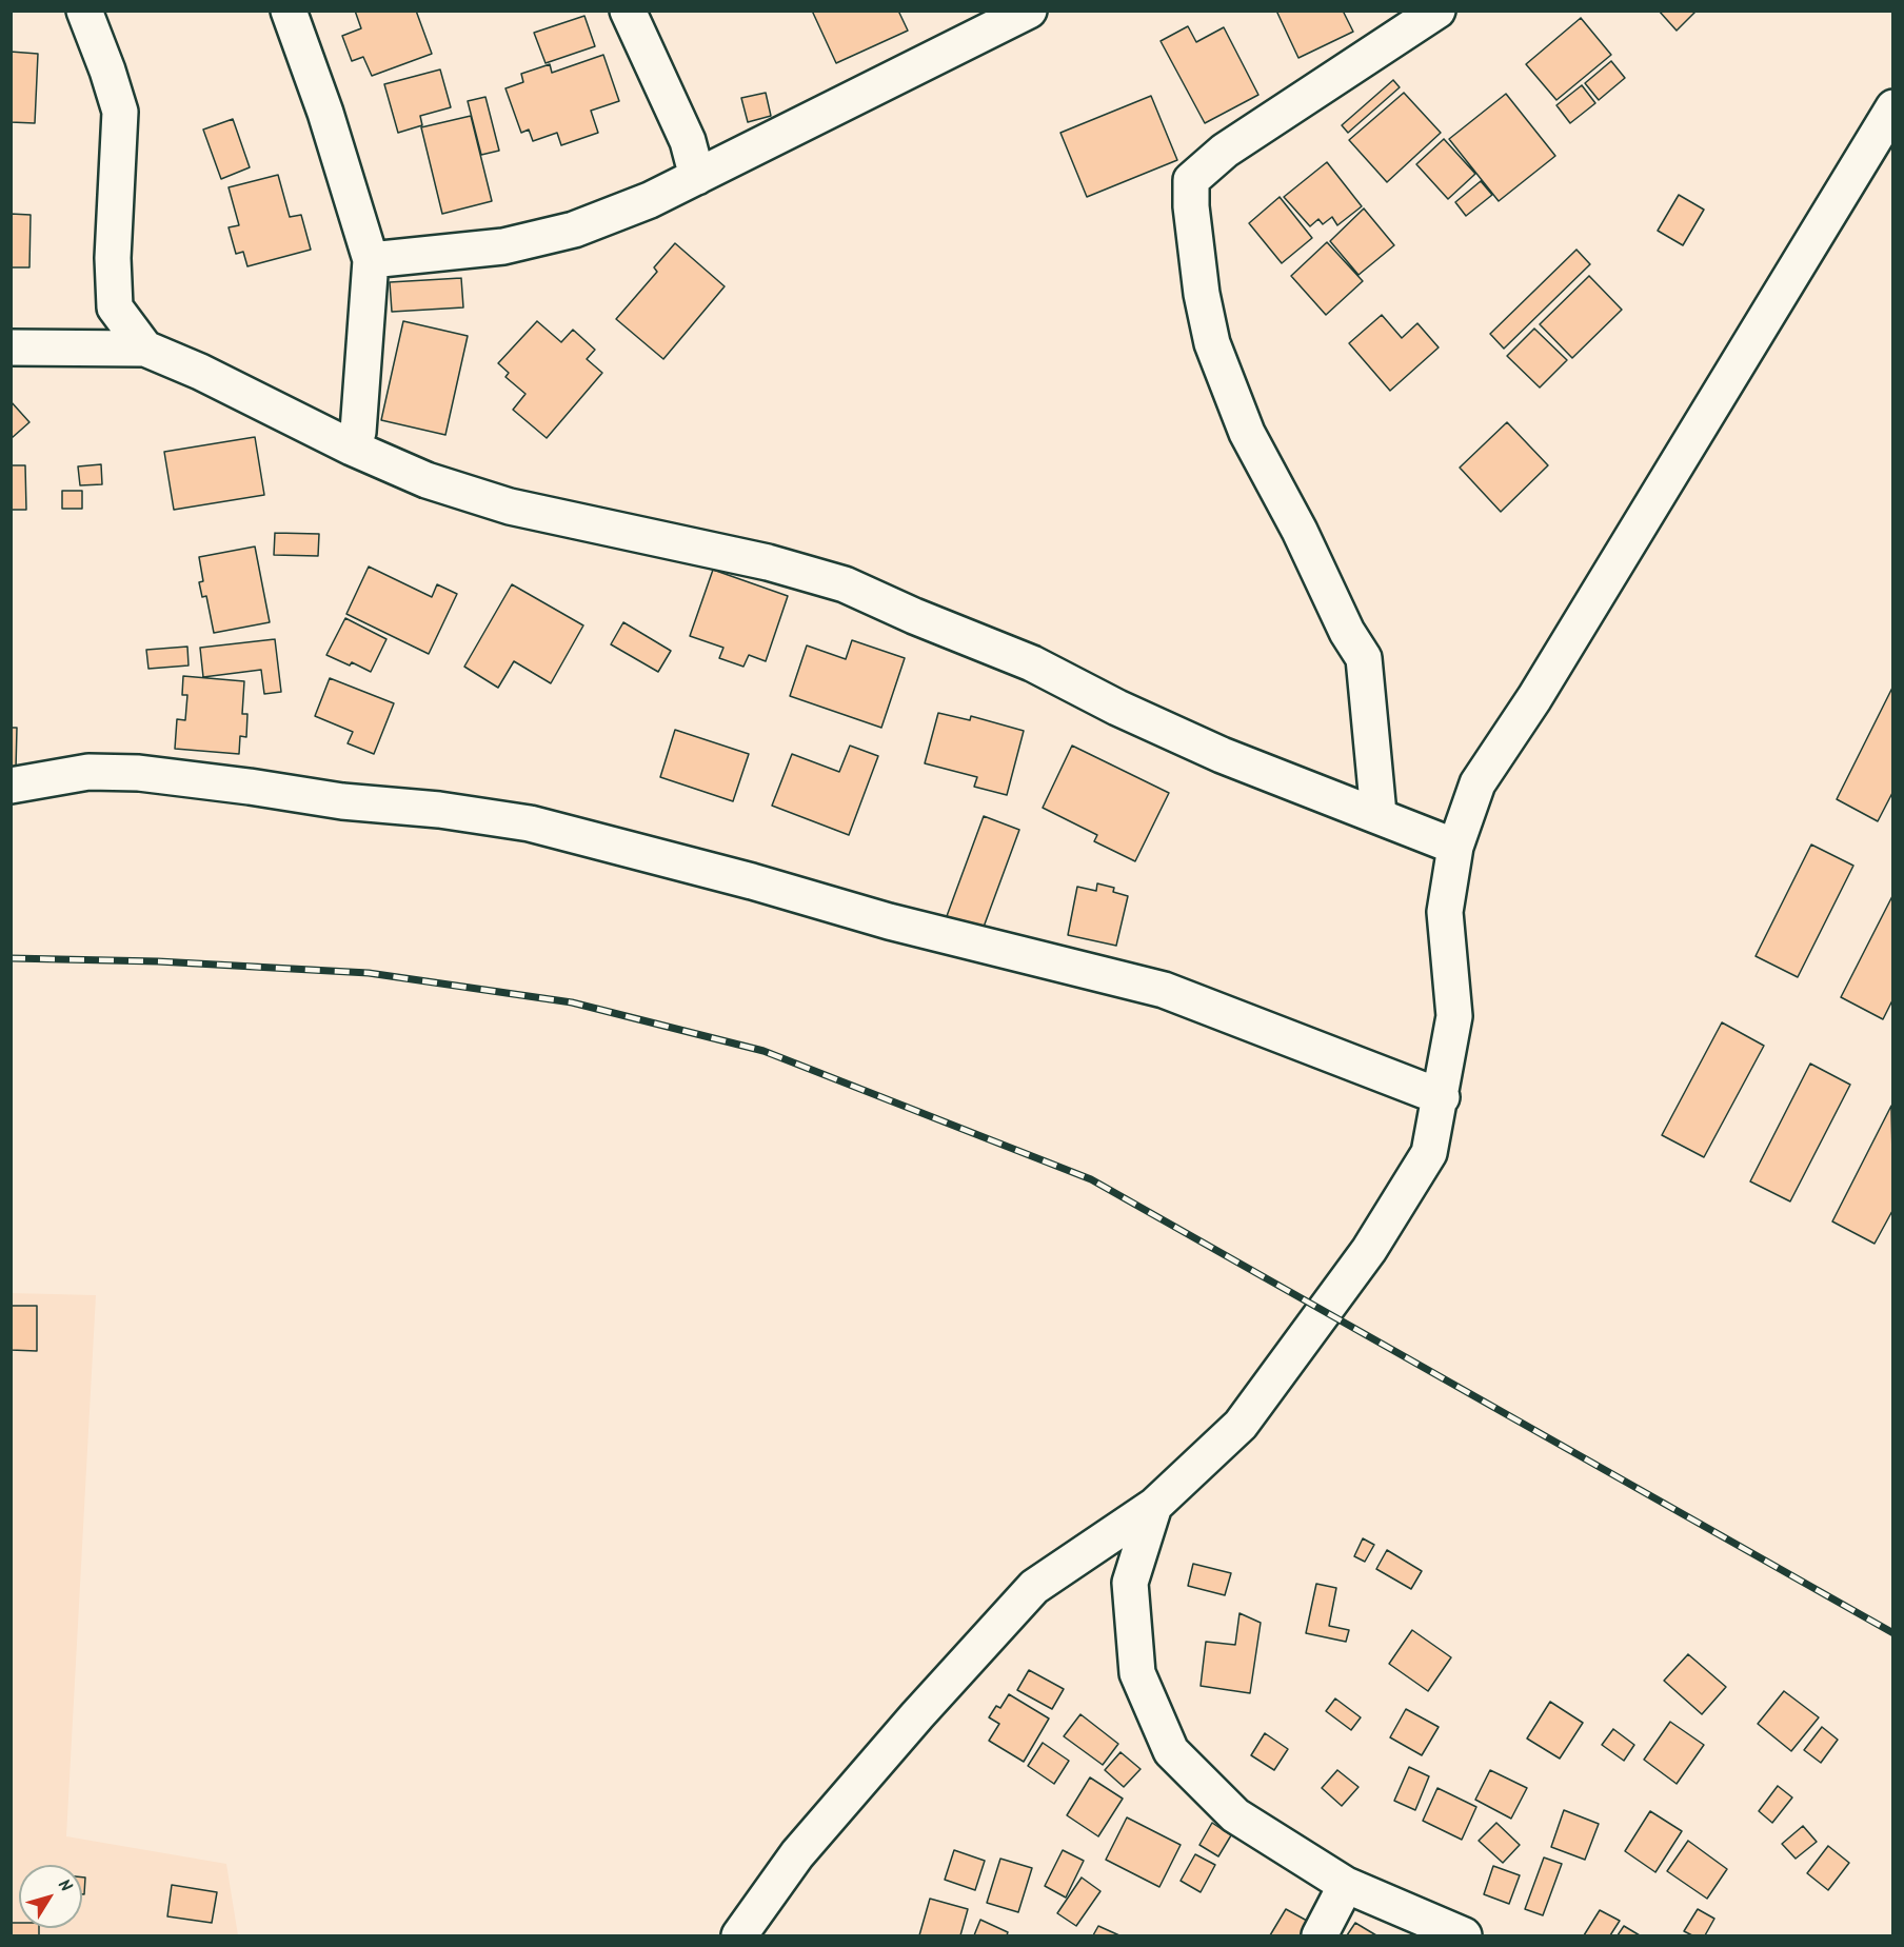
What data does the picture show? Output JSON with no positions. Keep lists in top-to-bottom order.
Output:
{
  "north": "top right"
}
